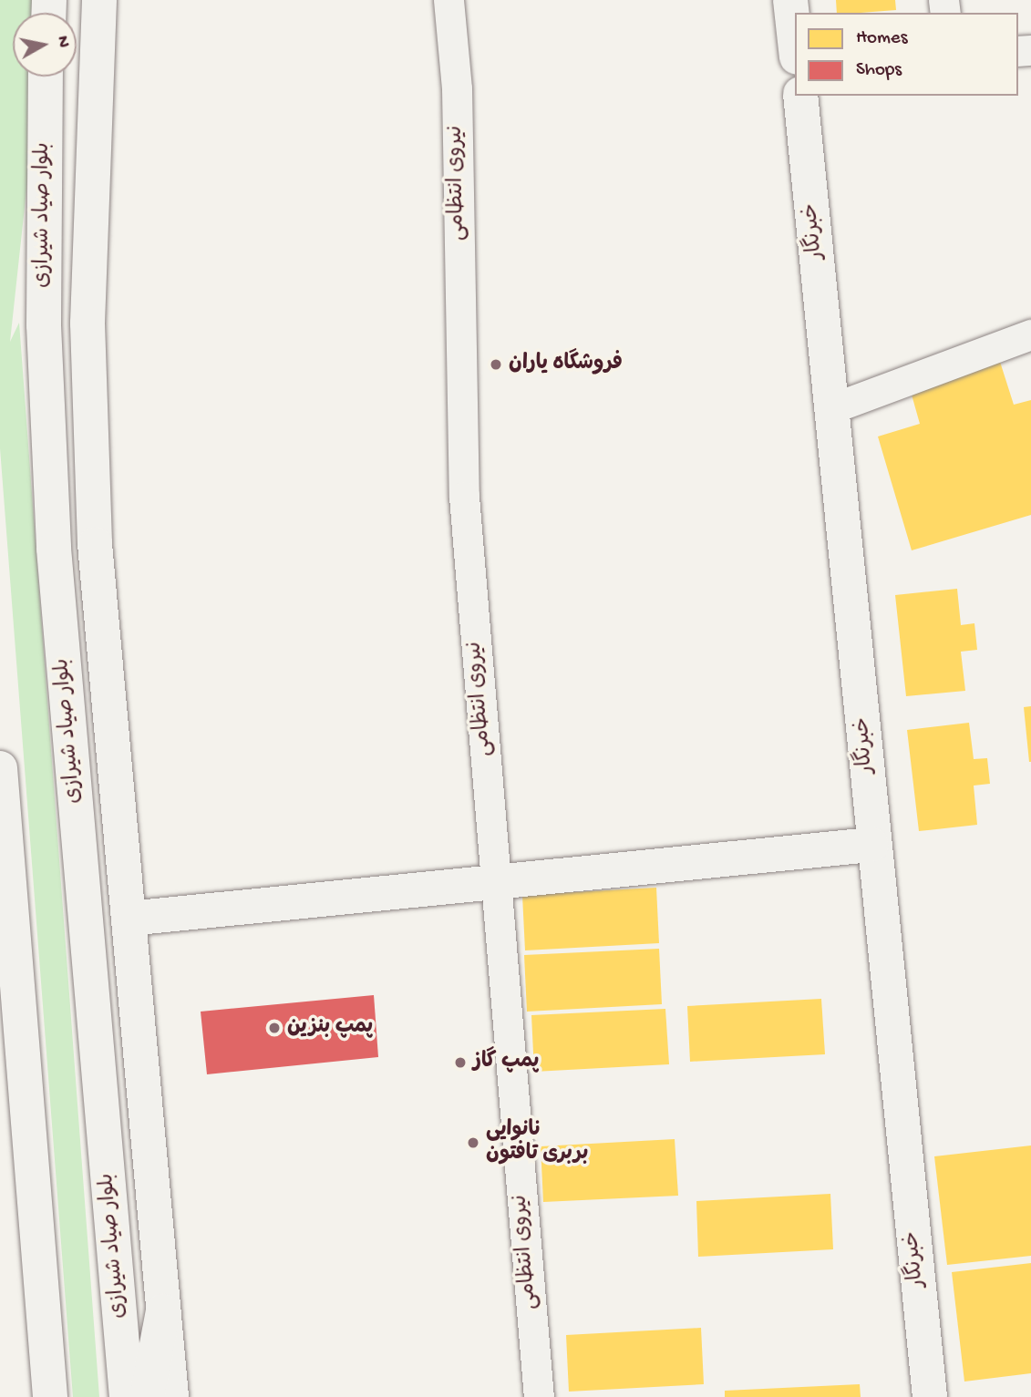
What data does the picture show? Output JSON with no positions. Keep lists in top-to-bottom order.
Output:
{
  "streets": {
    "main road": ["بلوار صیاد شیرازی", "خبرنگار"],
    "street": ["نیروی انتظامی"]
  },
  "places": [
    "فروشگاه یاران",
    "پمپ بنزین",
    "پمپ گاز",
    "نانوایی بربری تافتون"
  ],
  "legend": ["Homes", "Shops"],
  "north": "right"
}
